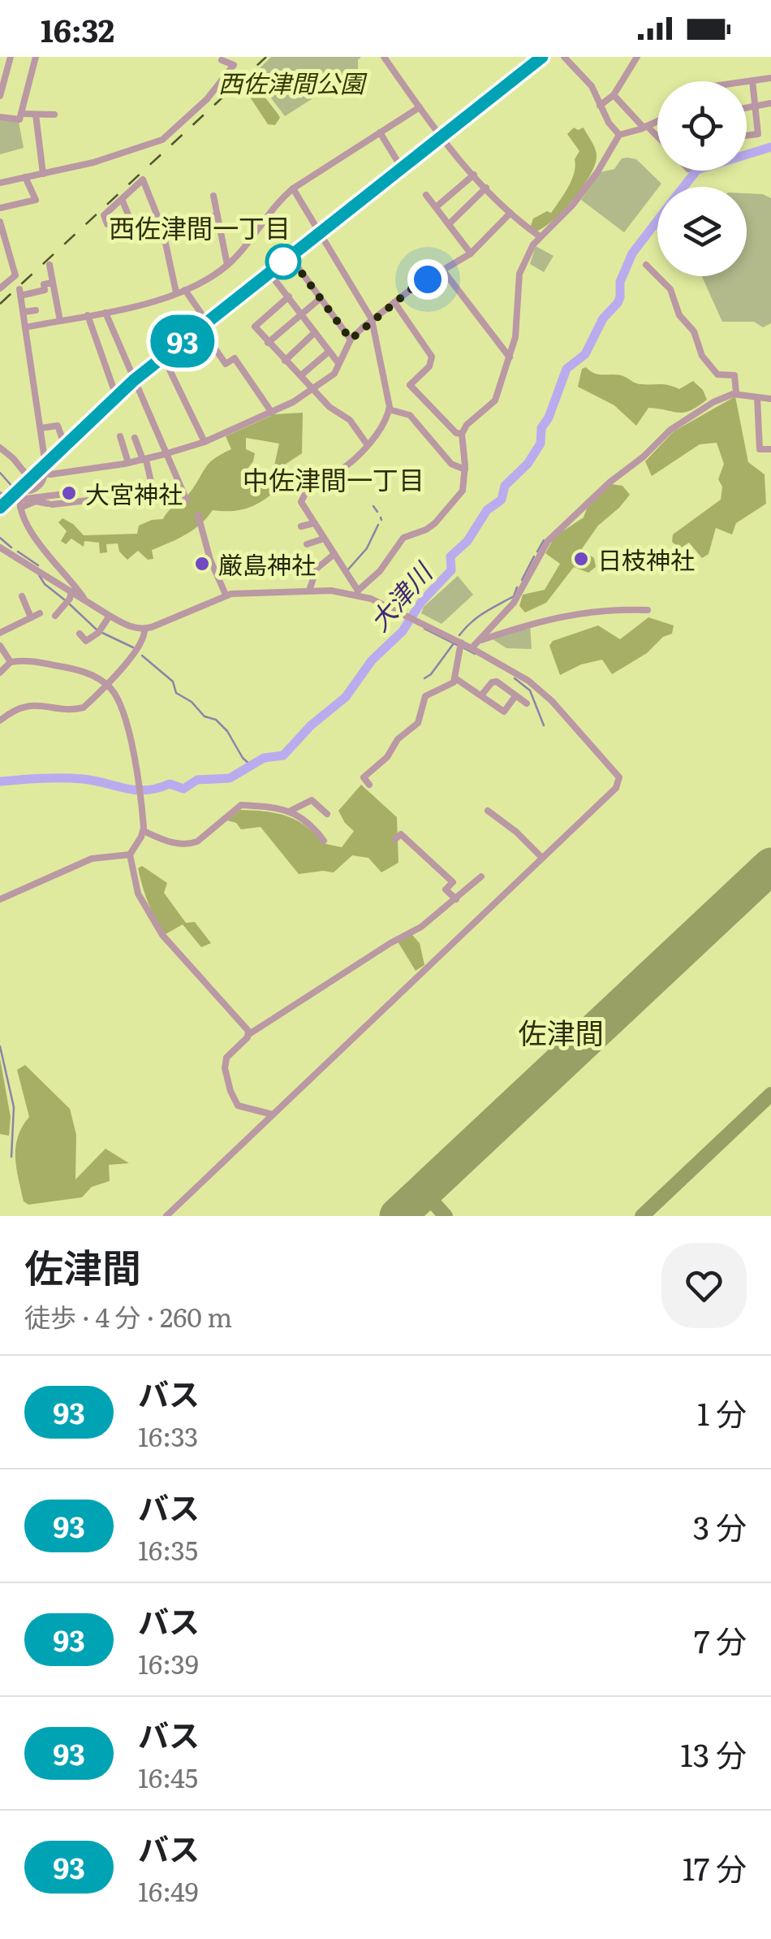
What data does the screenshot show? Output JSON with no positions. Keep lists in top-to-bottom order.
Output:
{
  "districts": ["西佐津間一丁目", "中佐津間一丁目", "佐津間"],
  "water": ["大津川"],
  "parks": ["西佐津間公園"],
  "places": ["大宮神社", "日枝神社", "厳島神社"],
  "lines": ["bus line 93"],
  "page": {
    "status": "16:32",
    "on_map": "93",
    "heading": ["佐津間", "徒歩 · 4 分 · 260 m"],
    "list": [
      {
        "mark": "93",
        "name": "バス",
        "note": "16:33",
        "value": "1 分"
      },
      {
        "mark": "93",
        "name": "バス",
        "note": "16:35",
        "value": "3 分"
      },
      {
        "mark": "93",
        "name": "バス",
        "note": "16:39",
        "value": "7 分"
      },
      {
        "mark": "93",
        "name": "バス",
        "note": "16:45",
        "value": "13 分"
      },
      {
        "mark": "93",
        "name": "バス",
        "note": "16:49",
        "value": "17 分"
      }
    ]
  }
}
